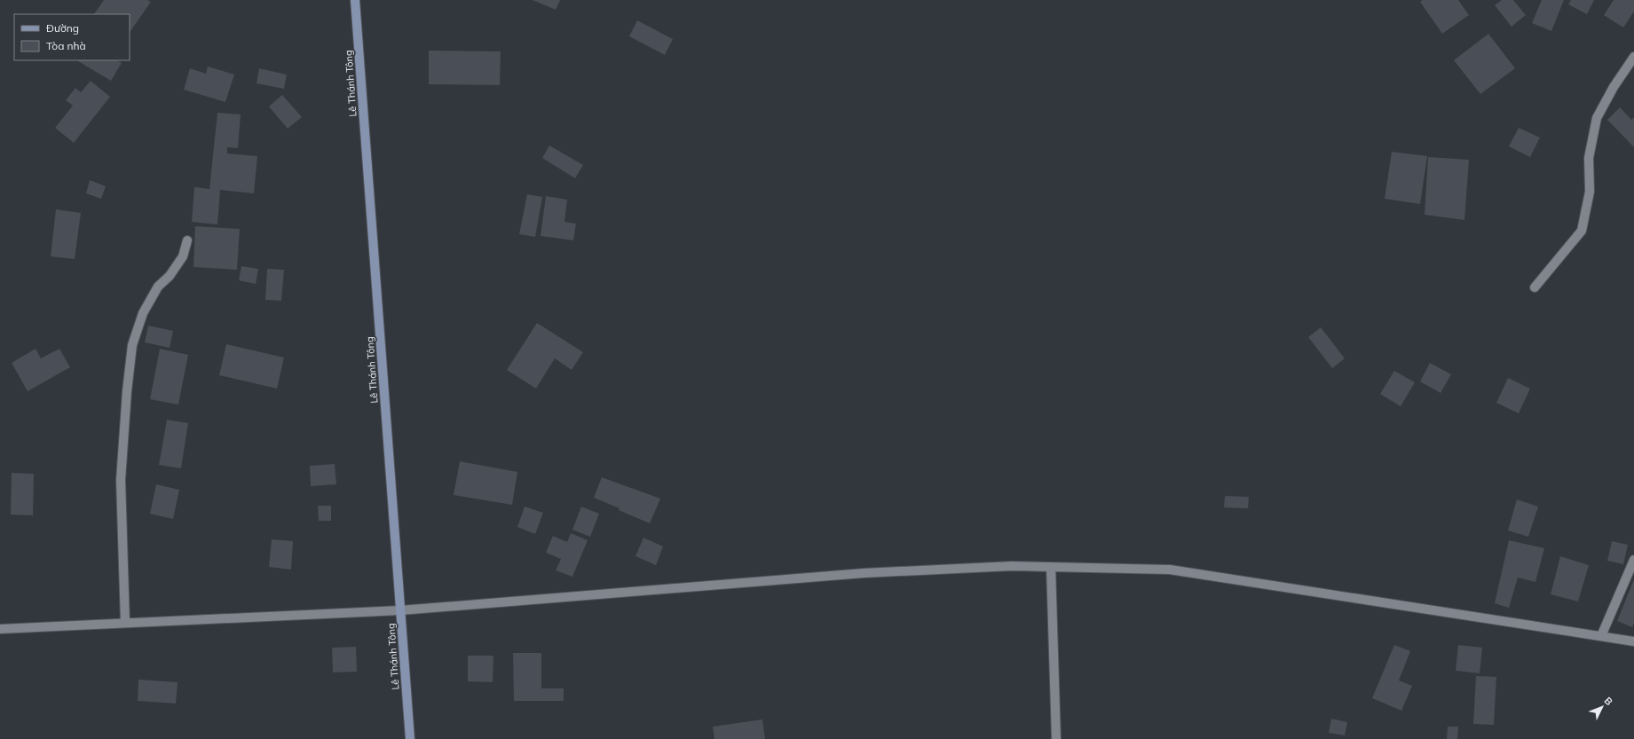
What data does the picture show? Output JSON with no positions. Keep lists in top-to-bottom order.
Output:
{
  "streets": {
    "street": ["Lê Thánh Tông"]
  },
  "legend": ["Đường", "Tòa nhà"],
  "north": "top right"
}
